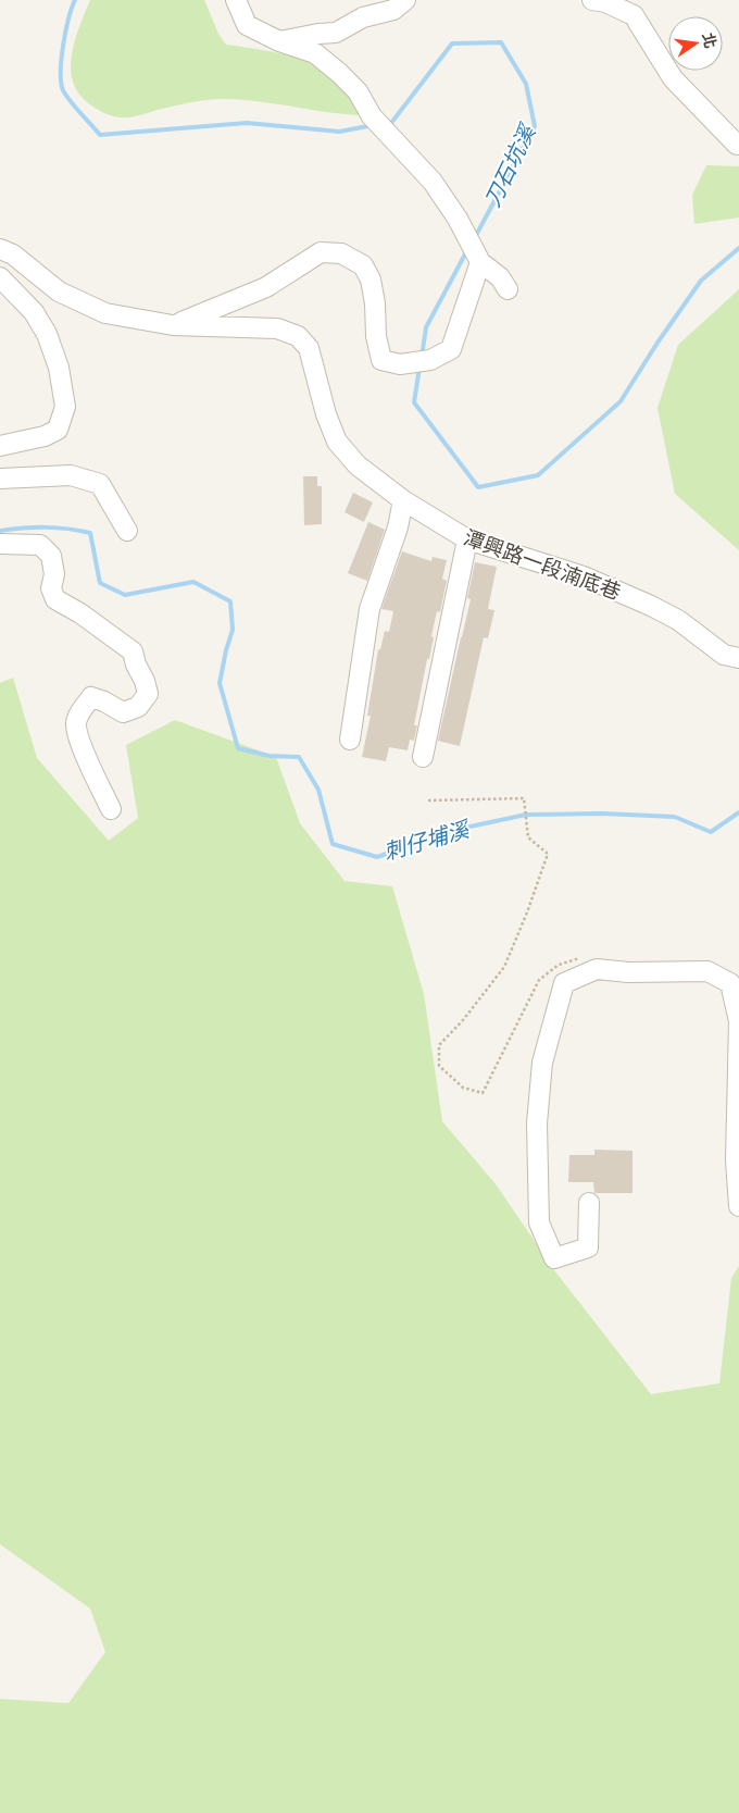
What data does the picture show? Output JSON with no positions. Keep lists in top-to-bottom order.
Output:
{
  "streets": {
    "street": ["潭興路一段湳底巷"]
  },
  "water": ["刀石坑溪", "刺仔埔溪"],
  "north": "right"
}
